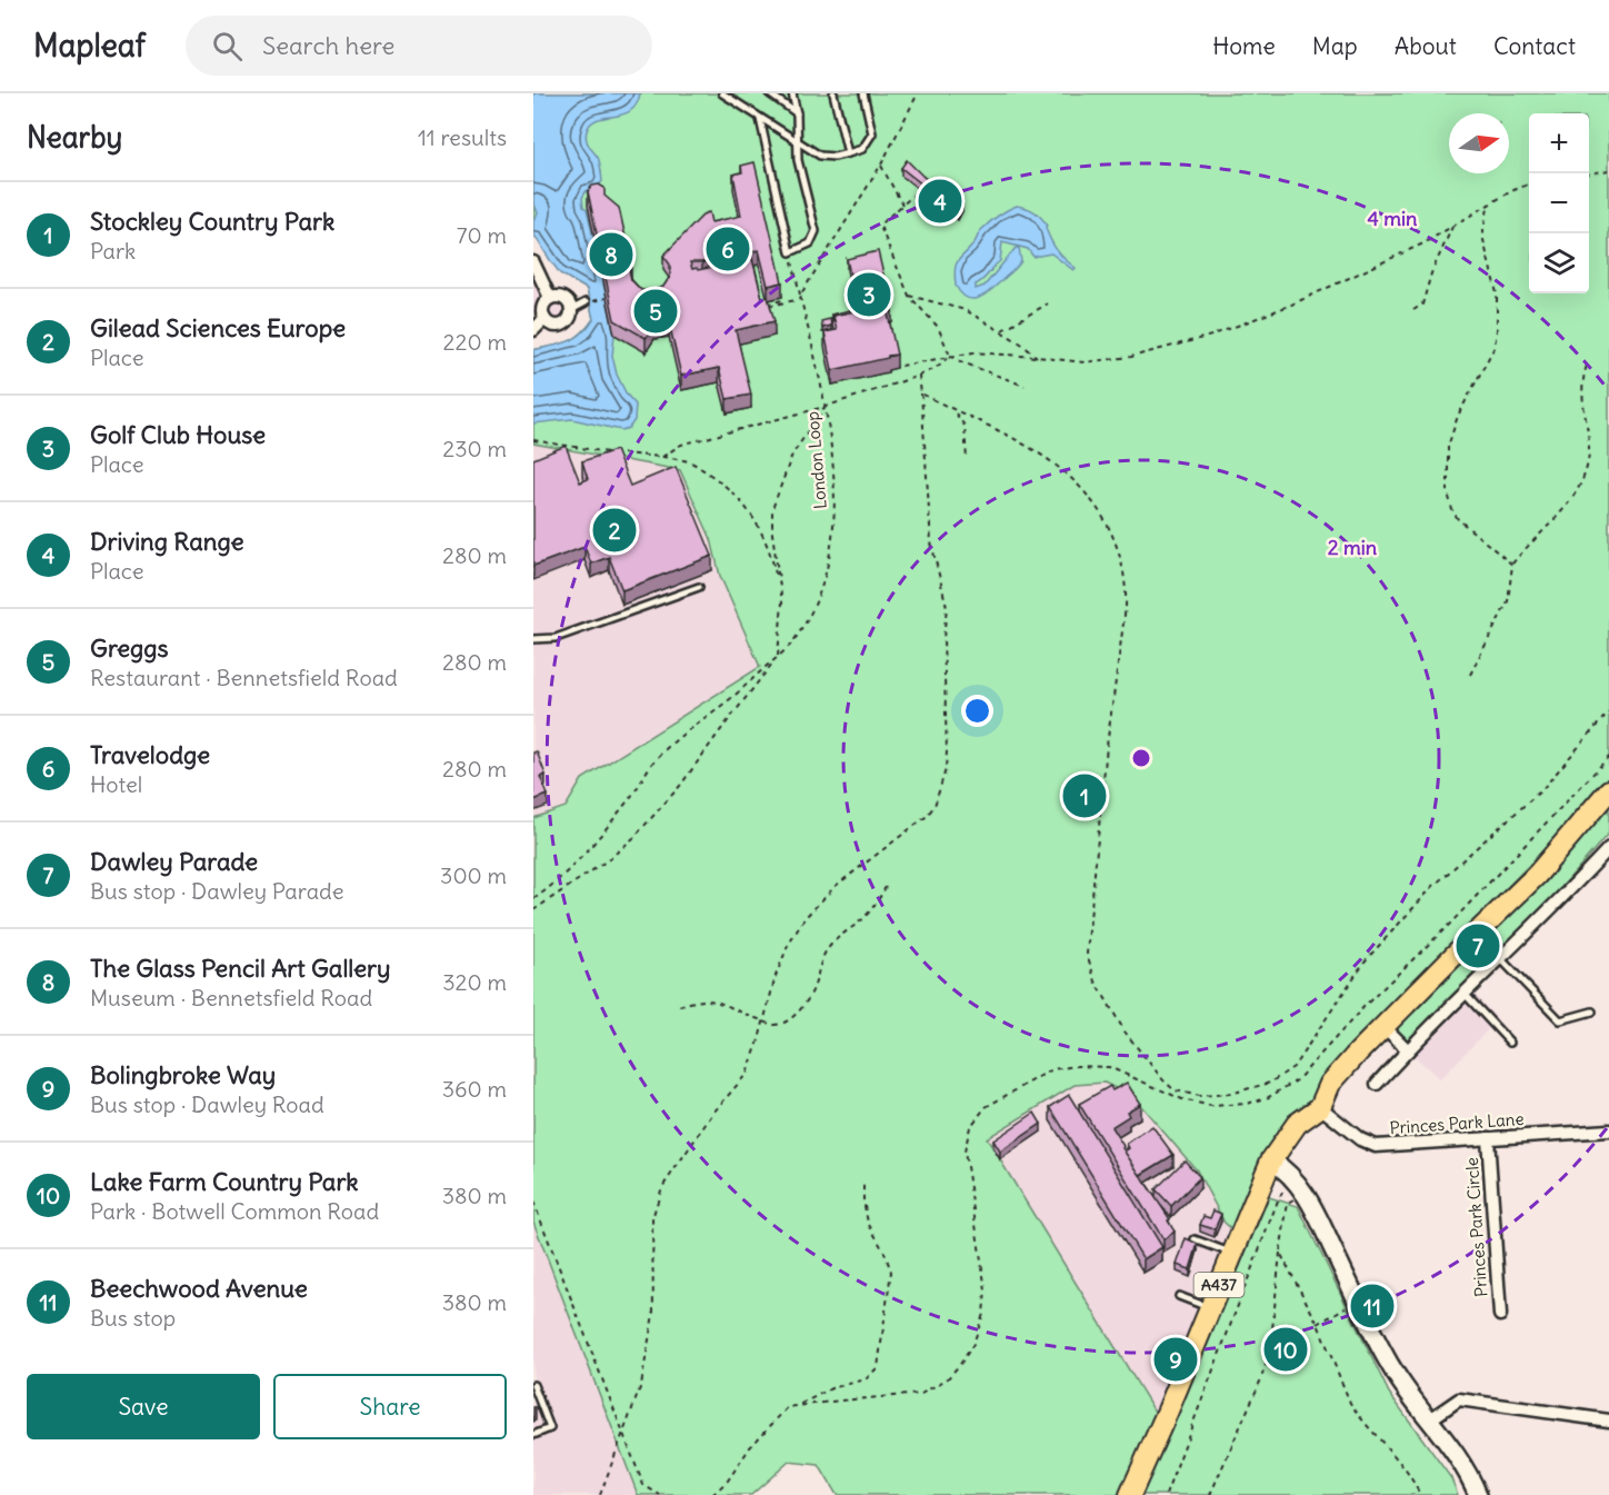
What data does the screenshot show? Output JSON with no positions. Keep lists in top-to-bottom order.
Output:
{
  "streets": {
    "main road": ["A437"],
    "street": ["Princes Park Lane", "Princes Park Circle"],
    "path": ["London Loop"]
  },
  "crossings": [
    ["Princes Park Lane", "Princes Park Circle"],
    ["Princes Park Lane", "A437"]
  ],
  "north": "right",
  "page": {
    "header": "Mapleaf",
    "search": "Search here",
    "nav": [
      "Home",
      "Map",
      "About",
      "Contact"
    ],
    "heading": ["Nearby", "11 results"],
    "map_buttons": ["+", "−"],
    "pins": [
      "4",
      "6",
      "8",
      "3",
      "5",
      "2",
      "1",
      "7",
      "11",
      "10",
      "9"
    ],
    "list": [
      {
        "mark": "1",
        "name": "Stockley Country Park",
        "note": "Park",
        "value": "70 m"
      },
      {
        "mark": "2",
        "name": "Gilead Sciences Europe",
        "note": "Place",
        "value": "220 m"
      },
      {
        "mark": "3",
        "name": "Golf Club House",
        "note": "Place",
        "value": "230 m"
      },
      {
        "mark": "4",
        "name": "Driving Range",
        "note": "Place",
        "value": "280 m"
      },
      {
        "mark": "5",
        "name": "Greggs",
        "note": "Restaurant · Bennetsfield Road",
        "value": "280 m"
      },
      {
        "mark": "6",
        "name": "Travelodge",
        "note": "Hotel",
        "value": "280 m"
      },
      {
        "mark": "7",
        "name": "Dawley Parade",
        "note": "Bus stop · Dawley Parade",
        "value": "300 m"
      },
      {
        "mark": "8",
        "name": "The Glass Pencil Art Gallery",
        "note": "Museum · Bennetsfield Road",
        "value": "320 m"
      },
      {
        "mark": "9",
        "name": "Bolingbroke Way",
        "note": "Bus stop · Dawley Road",
        "value": "360 m"
      },
      {
        "mark": "10",
        "name": "Lake Farm Country Park",
        "note": "Park · Botwell Common Road",
        "value": "380 m"
      },
      {
        "mark": "11",
        "name": "Beechwood Avenue",
        "note": "Bus stop",
        "value": "380 m"
      }
    ],
    "buttons": ["Save", "Share"]
  },
  "rings": ["4 min", "2 min"]
}
